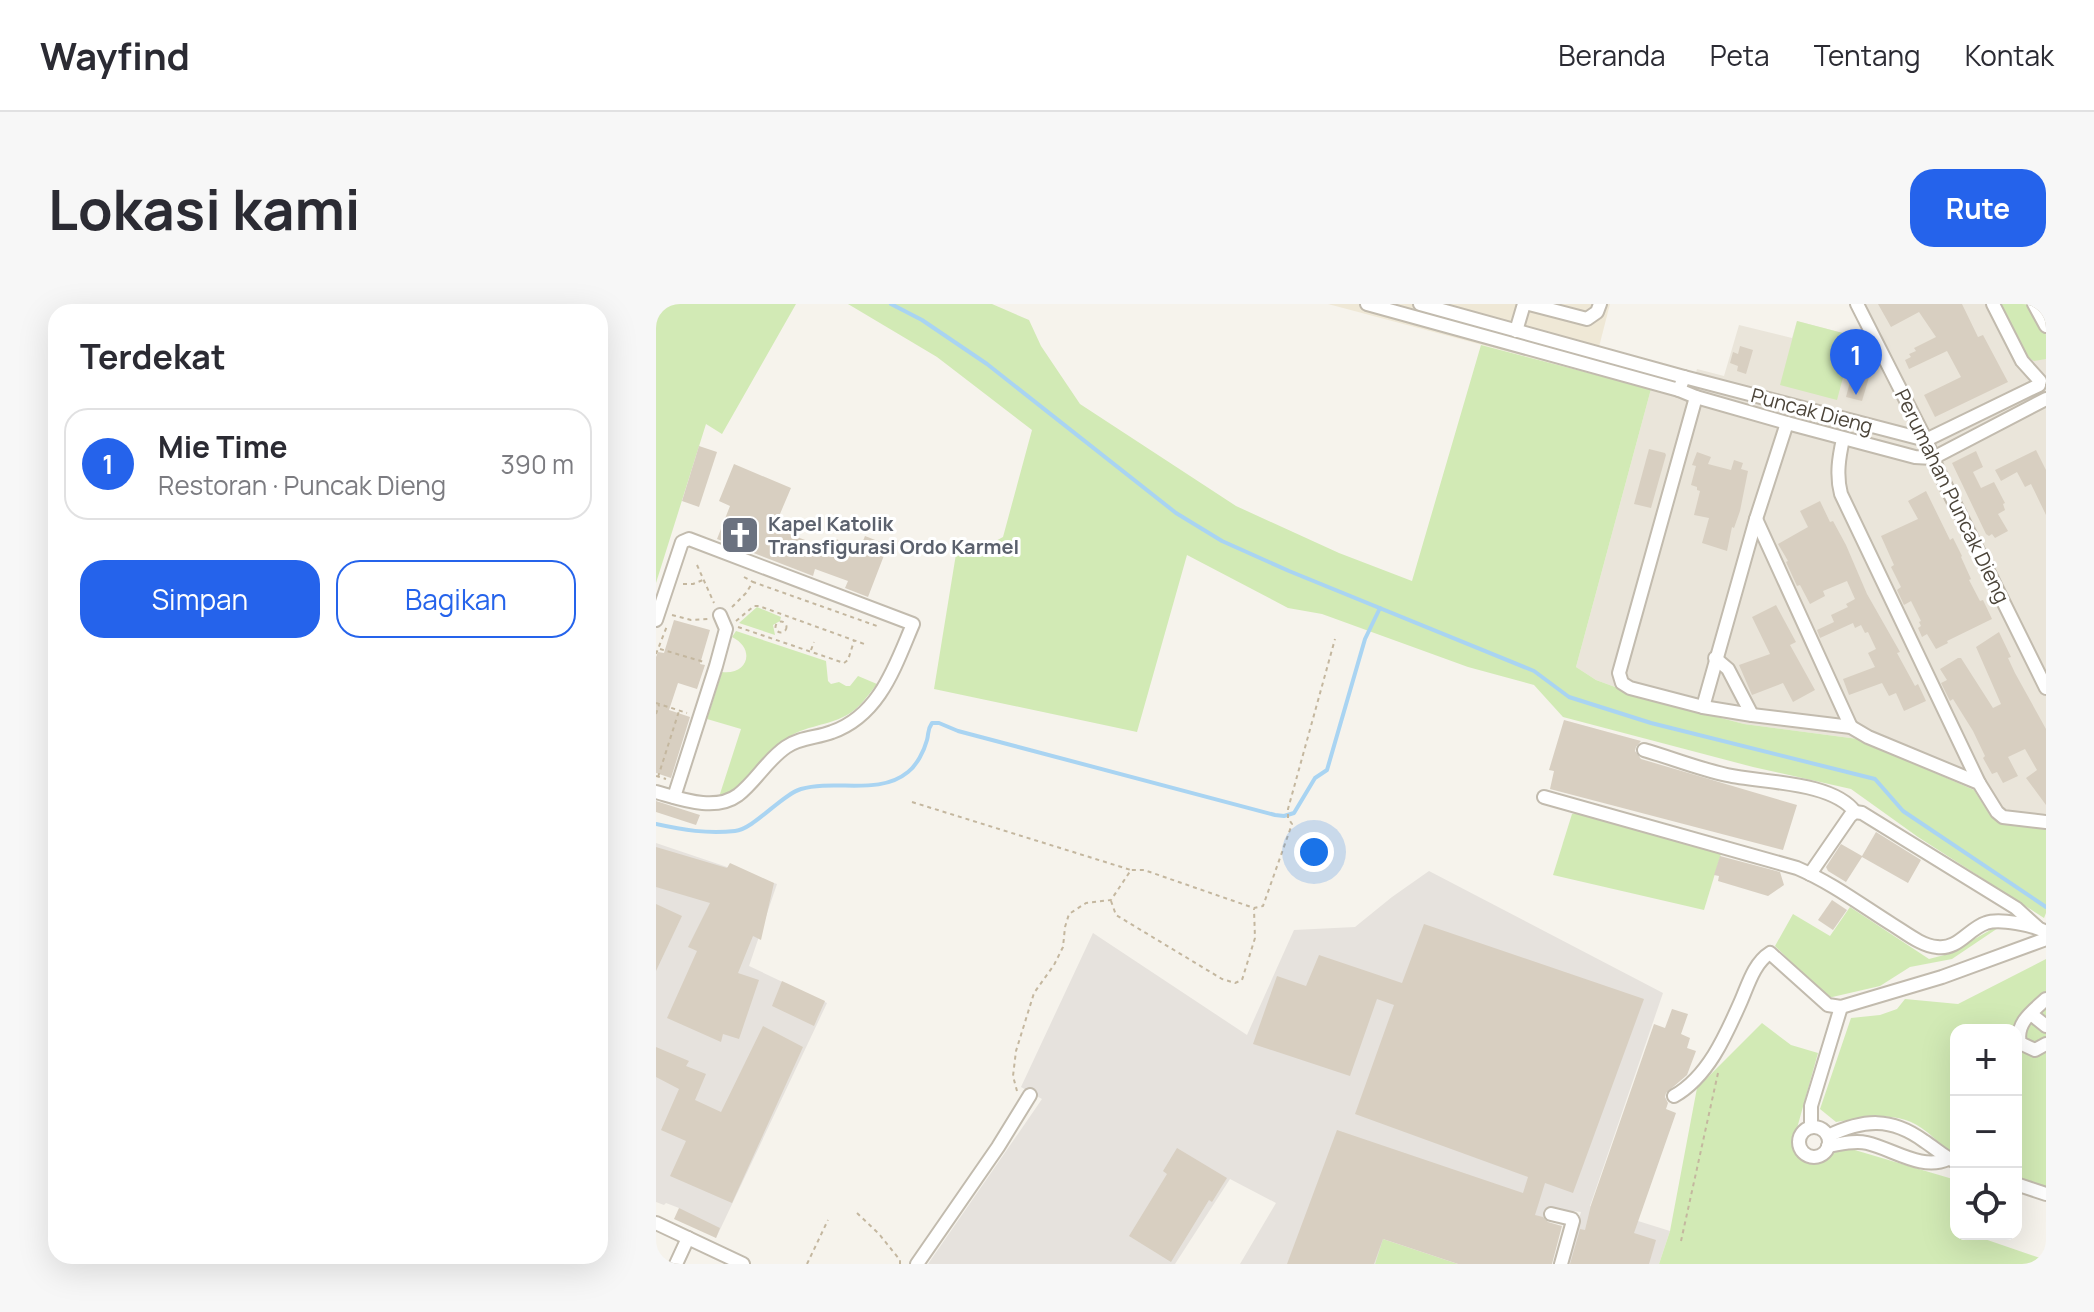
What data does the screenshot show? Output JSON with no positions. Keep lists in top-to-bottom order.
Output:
{
  "streets": {
    "street": ["Puncak Dieng", "Perumahan Puncak Dieng"]
  },
  "crossings": [
    ["Puncak Dieng", "Perumahan Puncak Dieng"]
  ],
  "places": {
    "church": ["Kapel Katolik Transfigurasi Ordo Karmel"]
  },
  "page": {
    "header": "Wayfind",
    "nav": [
      "Beranda",
      "Peta",
      "Tentang",
      "Kontak"
    ],
    "buttons": [
      "Rute",
      ["Simpan", "Bagikan"]
    ],
    "title": "Lokasi kami",
    "heading": "Terdekat",
    "pins": "1",
    "list": [
      {
        "mark": "1",
        "name": "Mie Time",
        "note": "Restoran · Puncak Dieng",
        "value": "390 m"
      }
    ],
    "map_buttons": ["+", "−"]
  }
}
